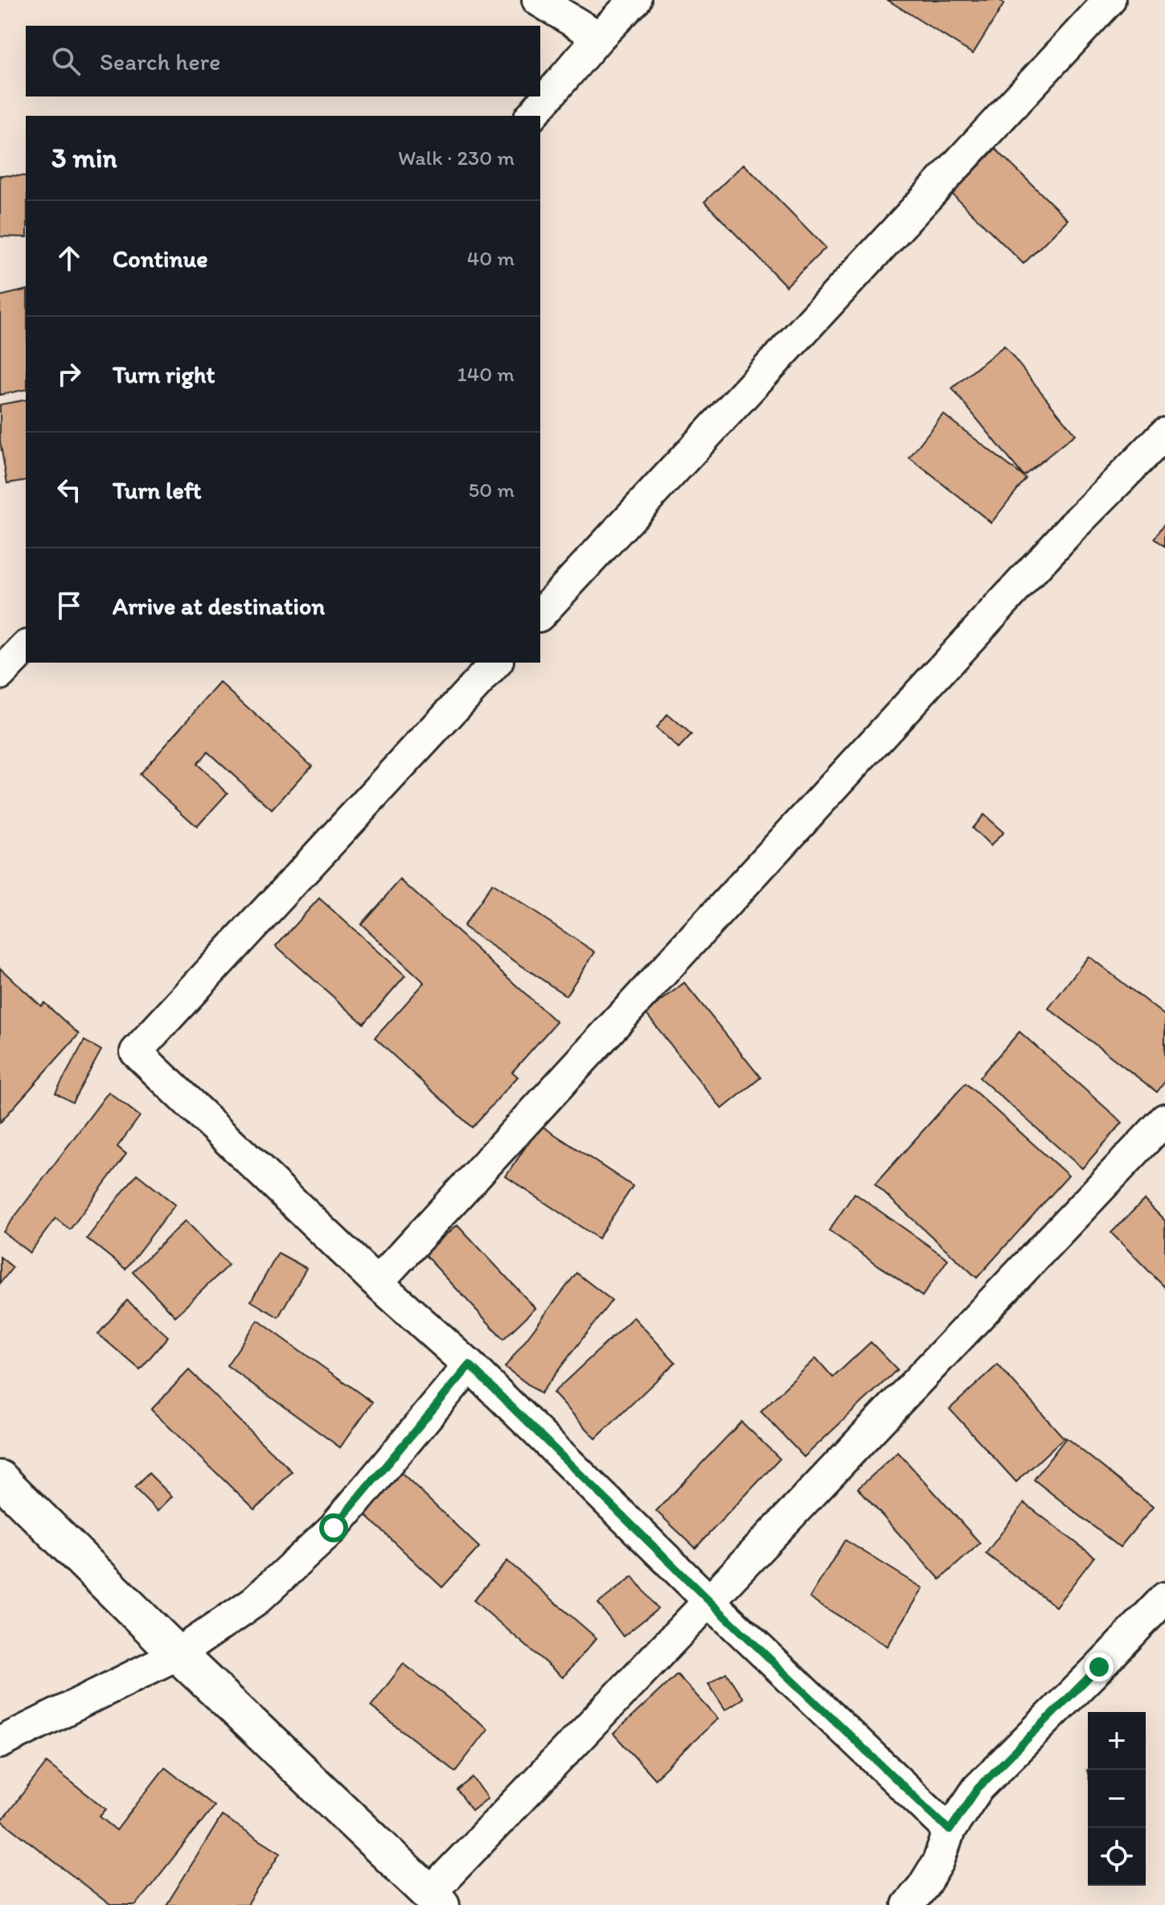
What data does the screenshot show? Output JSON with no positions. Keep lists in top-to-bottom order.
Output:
{
  "page": {
    "search": "Search here",
    "heading": ["3 min", "Walk · 230 m"],
    "list": [
      ["Continue", "40 m"],
      ["Turn right", "140 m"],
      ["Turn left", "50 m"],
      "Arrive at destination"
    ],
    "map_buttons": ["+", "−"]
  }
}
